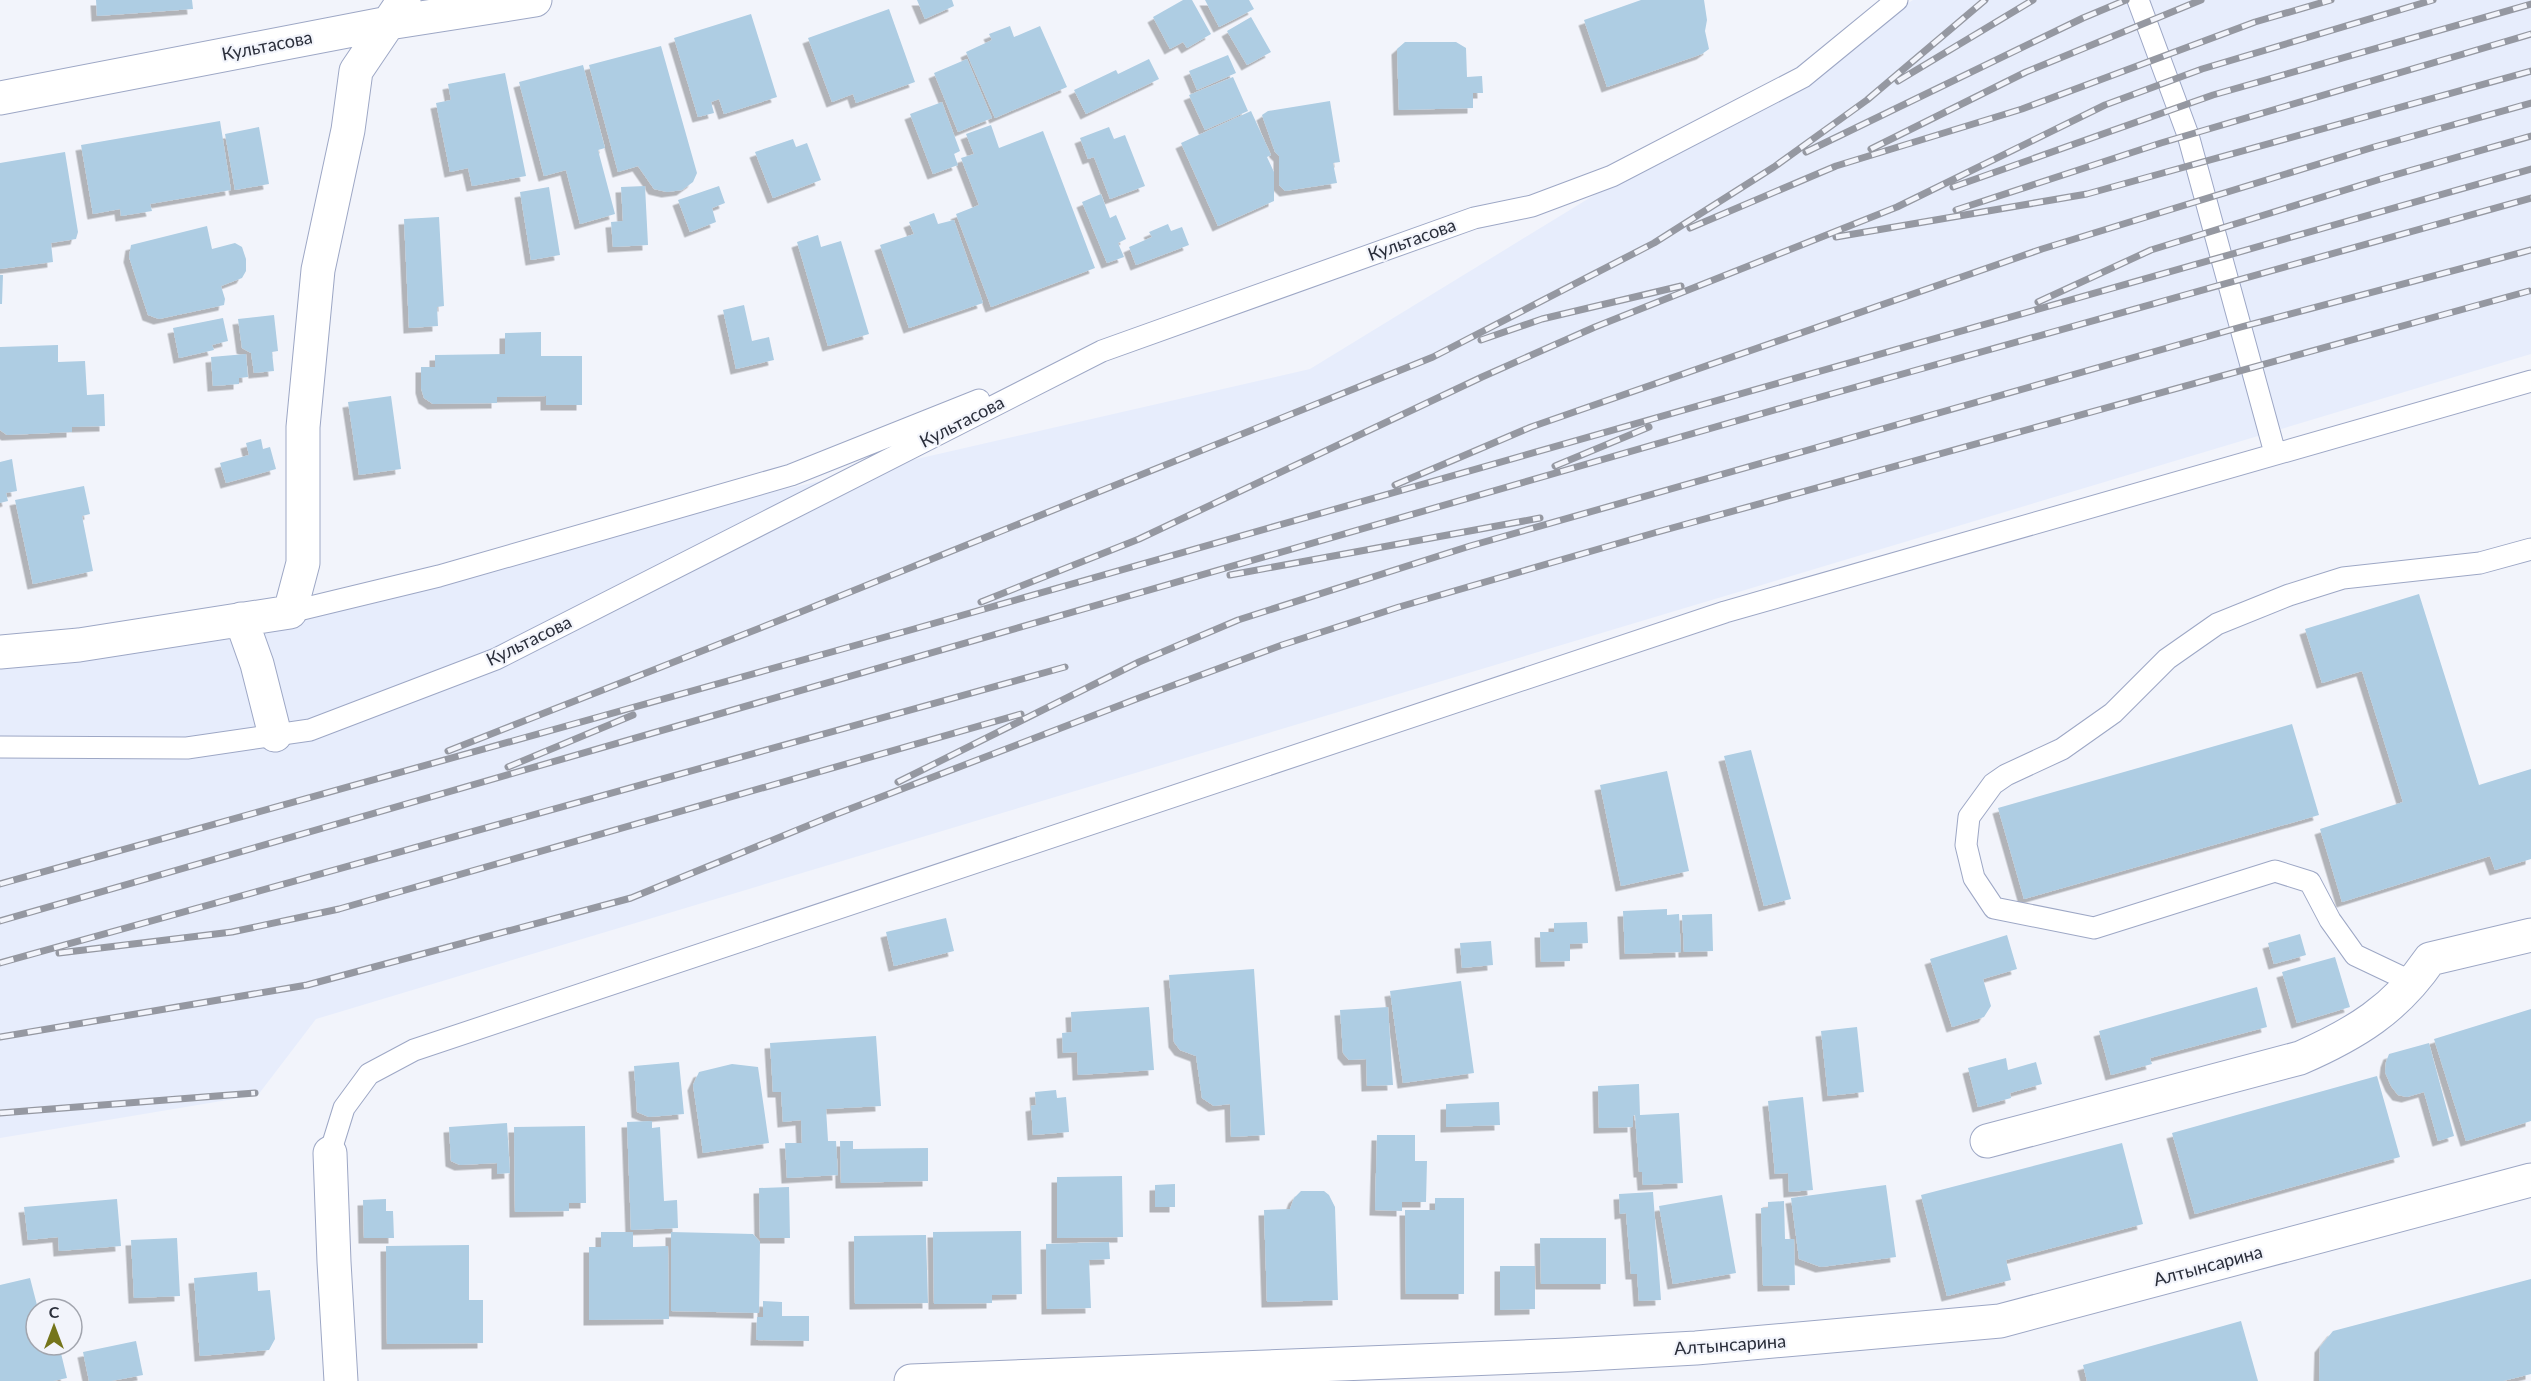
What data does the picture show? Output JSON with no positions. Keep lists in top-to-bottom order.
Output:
{
  "streets": {
    "street": ["Культасова", "Алтынсарина"]
  },
  "north": "top"
}
